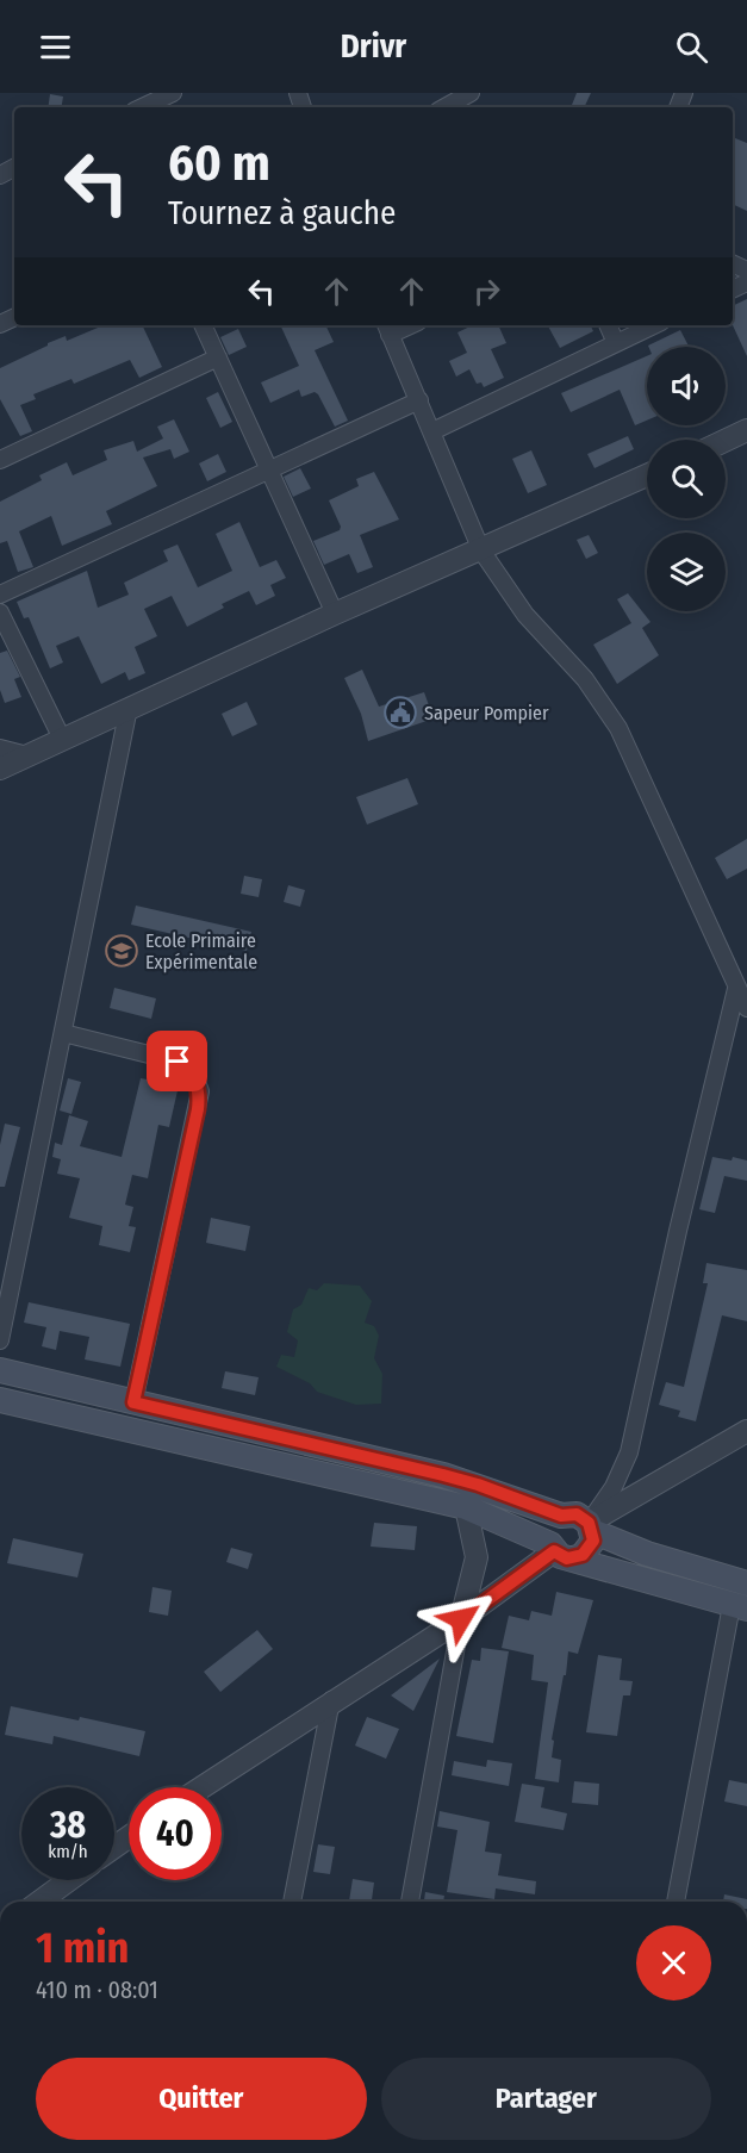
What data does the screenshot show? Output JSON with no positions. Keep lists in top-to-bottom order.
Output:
{
  "places": {
    "public building": ["Sapeur Pompier"],
    "school or university": ["Ecole Primaire Expérimentale"]
  },
  "page": {
    "header": "Drivr",
    "turn": ["60 m", "Tournez à gauche"],
    "speed": "38 km/h",
    "limit": "40",
    "heading": ["1 min", "410 m · 08:01"],
    "buttons": ["Quitter", "Partager"]
  }
}
